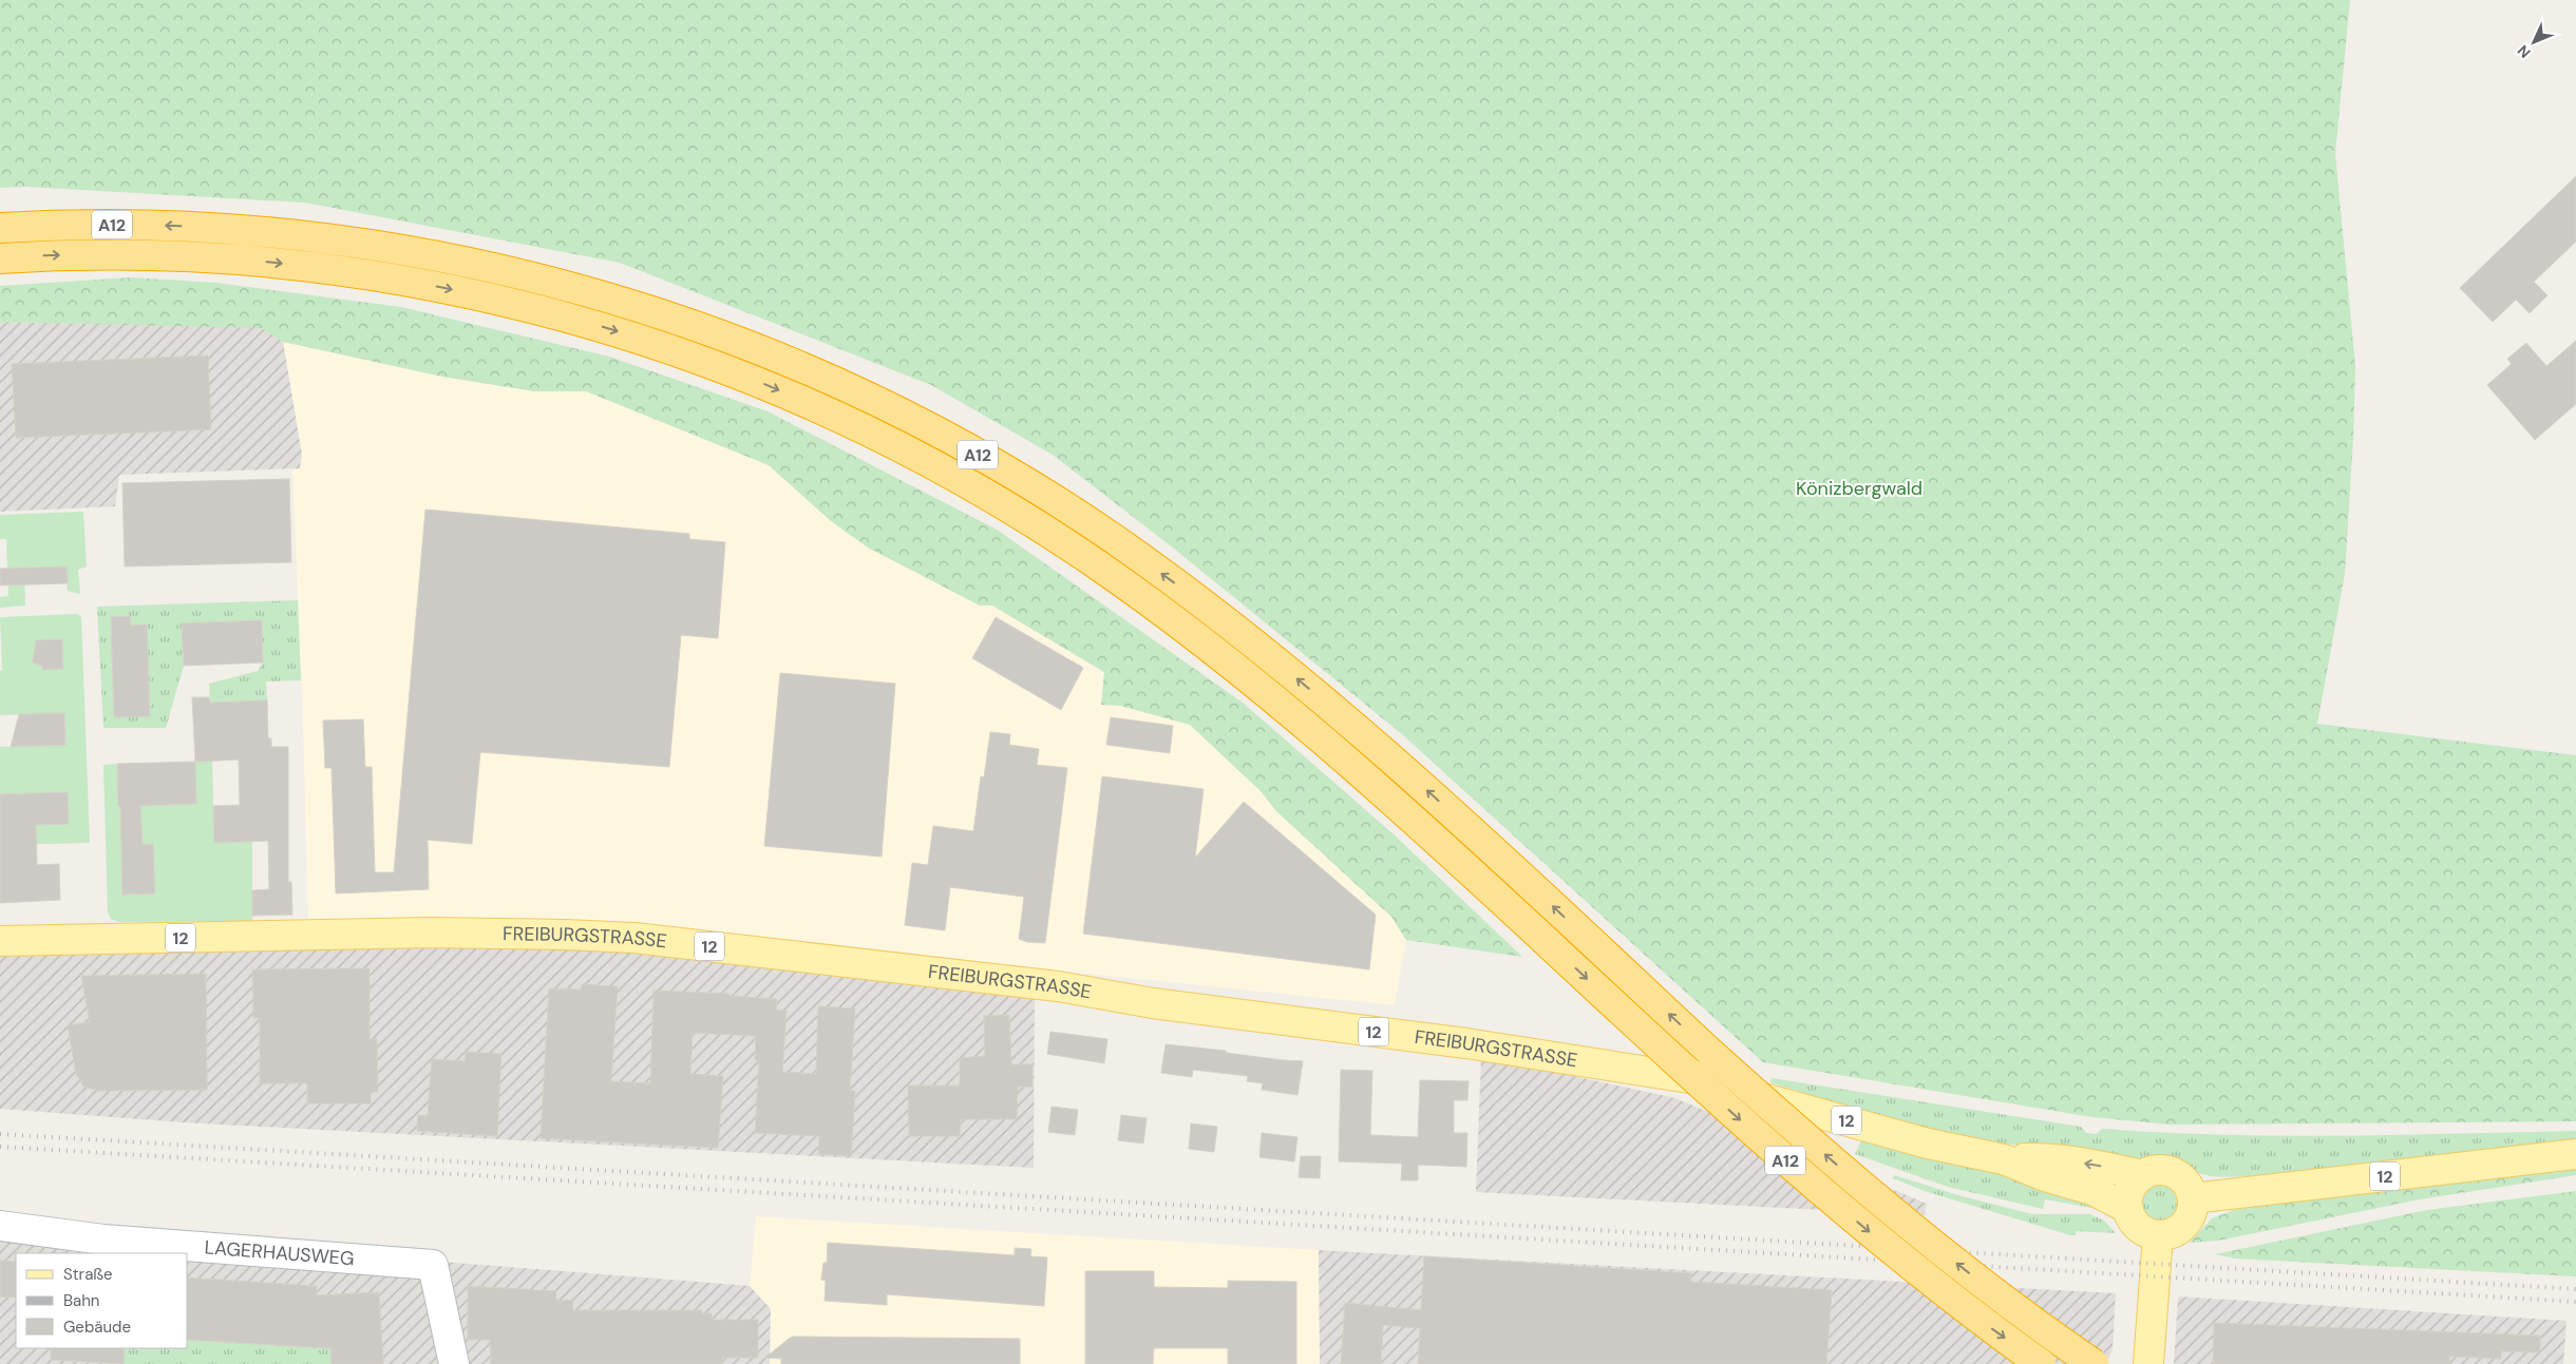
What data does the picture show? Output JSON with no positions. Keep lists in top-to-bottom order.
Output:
{
  "streets": {
    "highway": ["A12"],
    "main road": ["12", "FREIBURGSTRASSE"],
    "street": ["LAGERHAUSWEG"]
  },
  "crossings": [
    ["12", "FREIBURGSTRASSE"]
  ],
  "parks": ["Könizbergwald"],
  "legend": ["Straße", "Bahn", "Gebäude"],
  "north": "bottom left"
}
